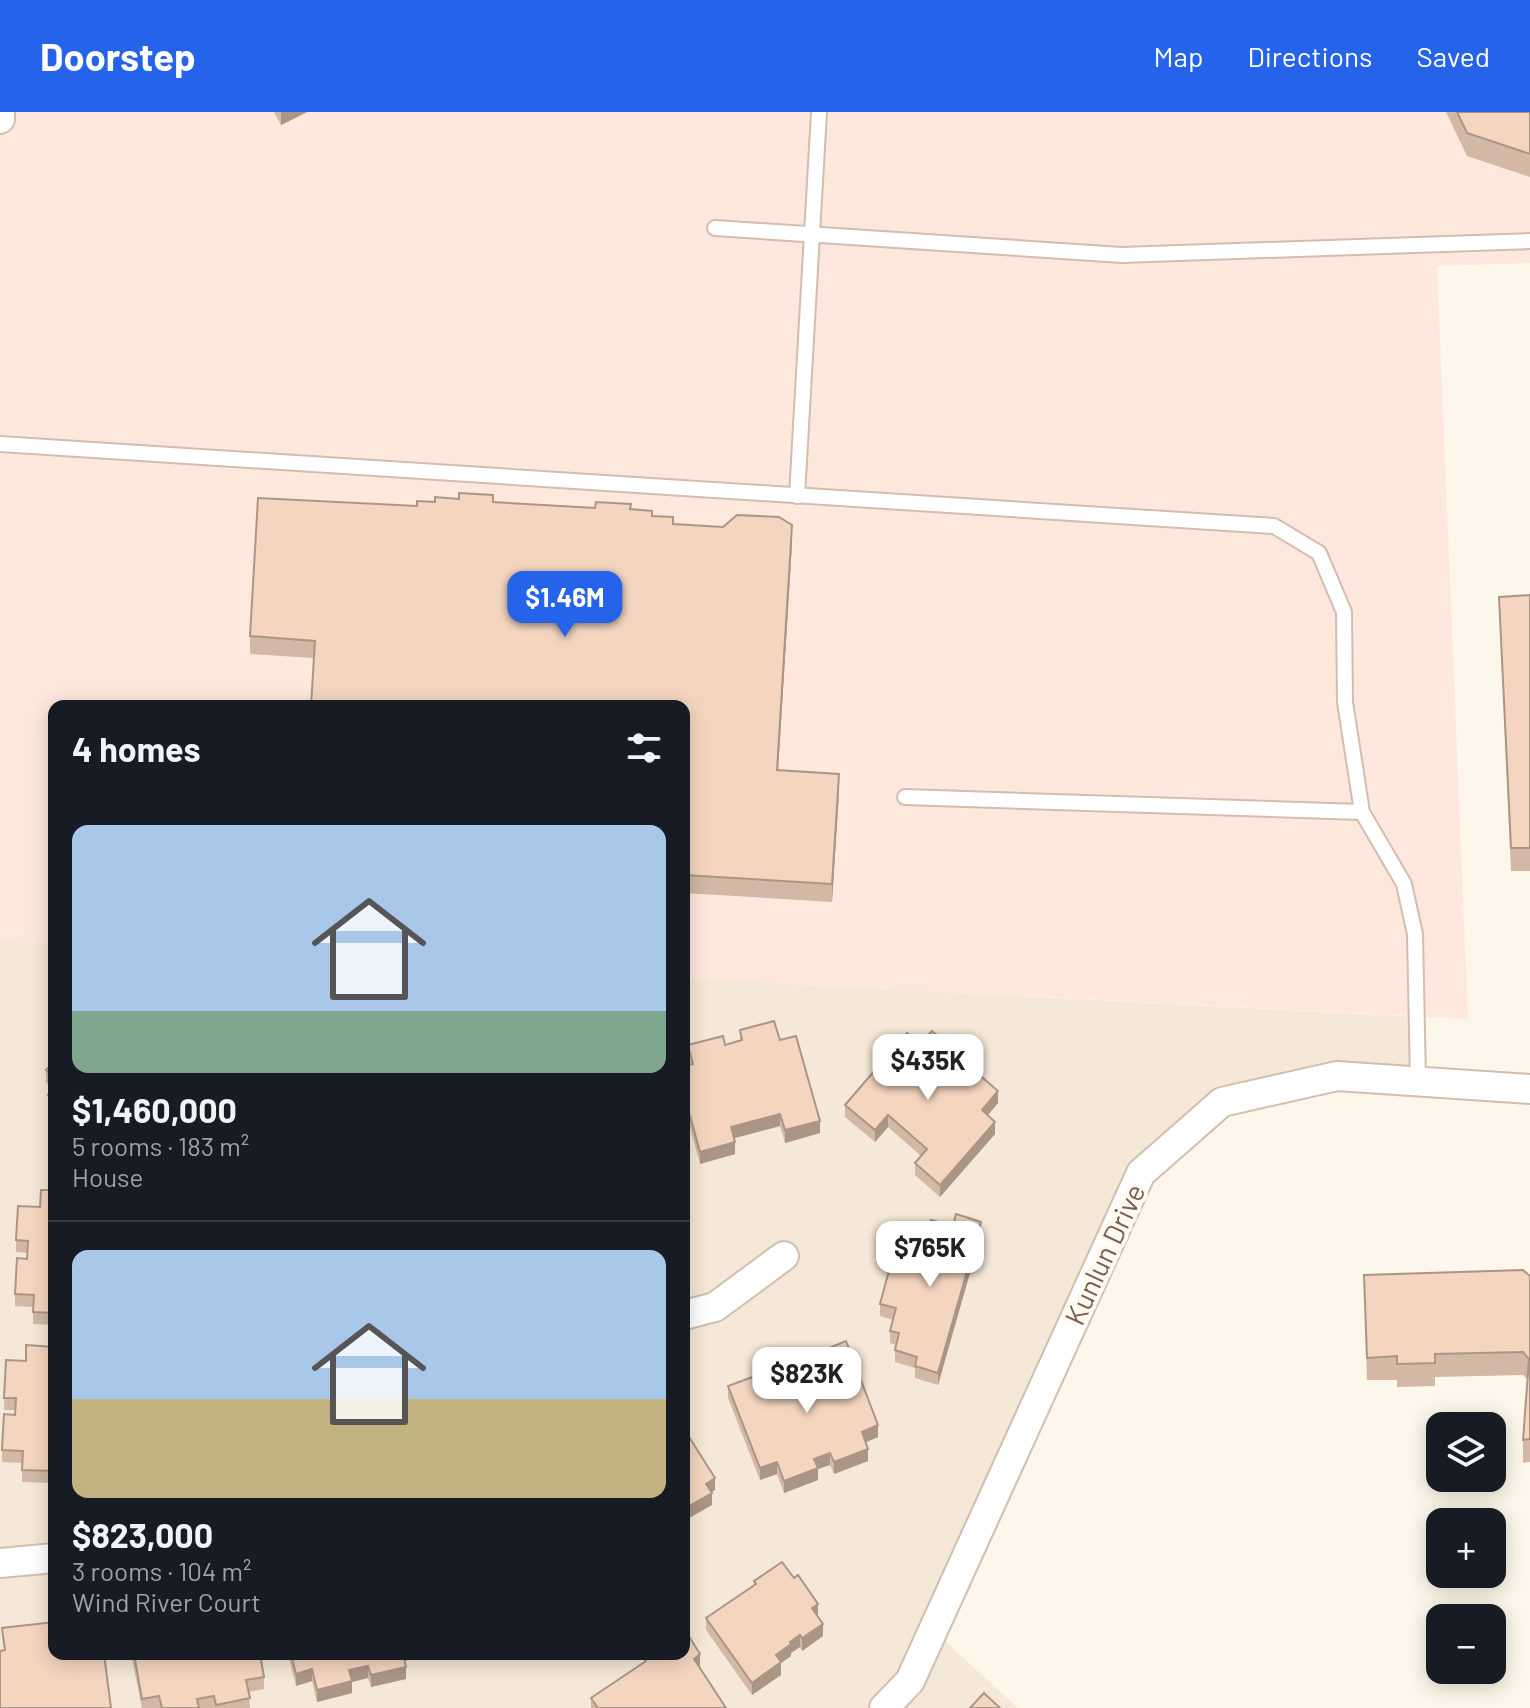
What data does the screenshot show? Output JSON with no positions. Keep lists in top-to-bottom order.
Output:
{
  "streets": {
    "street": ["Kunlun Drive"]
  },
  "page": {
    "header": "Doorstep",
    "nav": ["Map", "Directions", "Saved"],
    "price": [
      "$1.46M",
      "$435K",
      "$765K",
      "$823K"
    ],
    "heading": "4 homes",
    "list": [
      {
        "name": "$1,460,000",
        "note": "5 rooms · 183 m² · House"
      },
      {
        "name": "$823,000",
        "note": "3 rooms · 104 m² · Wind River Court"
      }
    ],
    "map_buttons": ["+", "−"]
  }
}
